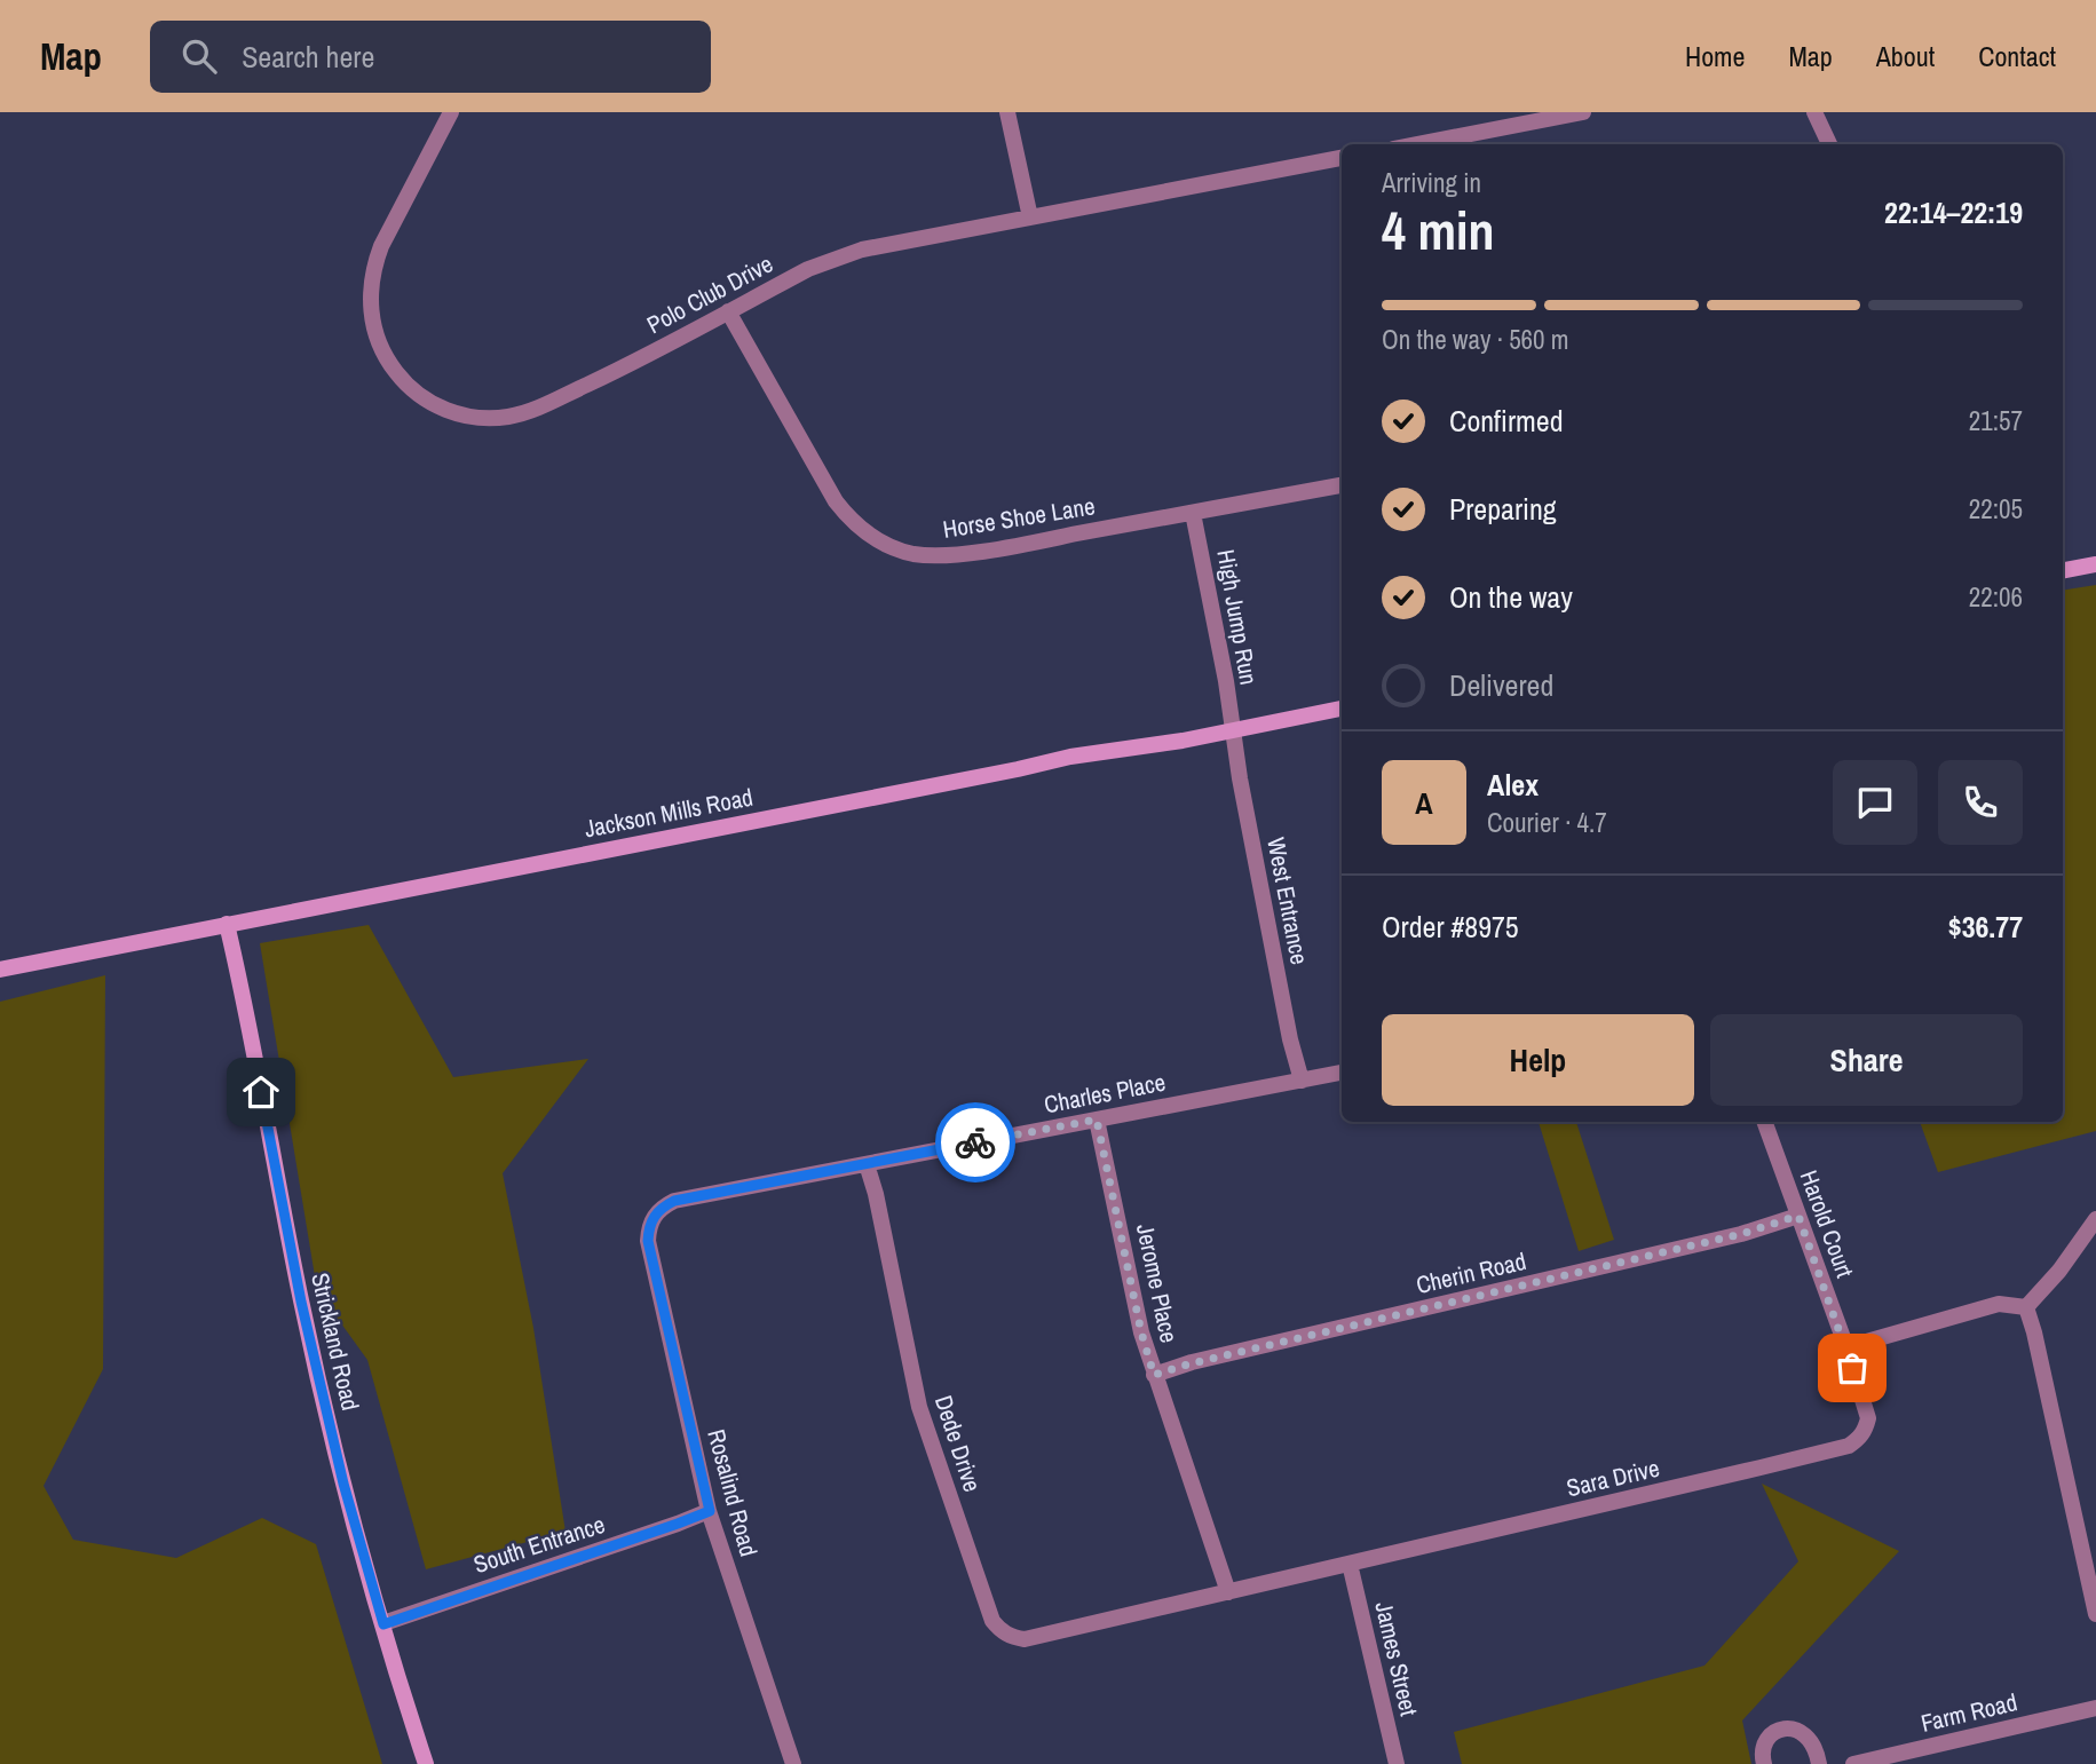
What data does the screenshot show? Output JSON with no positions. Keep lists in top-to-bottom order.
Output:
{
  "streets": {
    "main road": ["Jackson Mills Road", "Strickland Road"],
    "street": [
      "Polo Club Drive",
      "Horse Shoe Lane",
      "High Jump Run",
      "West Entrance",
      "Charles Place",
      "Harold Court",
      "Cherin Road",
      "Jerome Place",
      "Dede Drive",
      "Sara Drive",
      "Rosalind Road",
      "South Entrance",
      "James Street",
      "Farm Road"
    ]
  },
  "crossings": [
    ["Polo Club Drive", "Horse Shoe Lane"],
    ["Horse Shoe Lane", "High Jump Run"],
    ["High Jump Run", "Jackson Mills Road"],
    ["High Jump Run", "West Entrance"],
    ["Jackson Mills Road", "West Entrance"],
    ["Jackson Mills Road", "Strickland Road"],
    ["West Entrance", "Charles Place"],
    ["Charles Place", "Jerome Place"],
    ["Charles Place", "Dede Drive"],
    ["Charles Place", "Rosalind Road"],
    ["Harold Court", "Cherin Road"],
    ["Harold Court", "Sara Drive"],
    ["Cherin Road", "Jerome Place"],
    ["Jerome Place", "Sara Drive"],
    ["Strickland Road", "South Entrance"],
    ["Dede Drive", "Sara Drive"],
    ["Sara Drive", "James Street"],
    ["Rosalind Road", "South Entrance"]
  ],
  "page": {
    "header": "Map",
    "search": "Search here",
    "nav": [
      "Home",
      "Map",
      "About",
      "Contact"
    ],
    "heading": ["4 min", "Arriving in", "22:14–22:19"],
    "panel": [
      "Alex",
      "Courier · 4.7",
      "Order #8975",
      "$36.77"
    ],
    "bar": "On the way · 560 m",
    "list": [
      ["Confirmed", "21:57"],
      ["Preparing", "22:05"],
      ["On the way", "22:06"],
      "Delivered"
    ],
    "round": "A",
    "buttons": ["Help", "Share"]
  }
}
